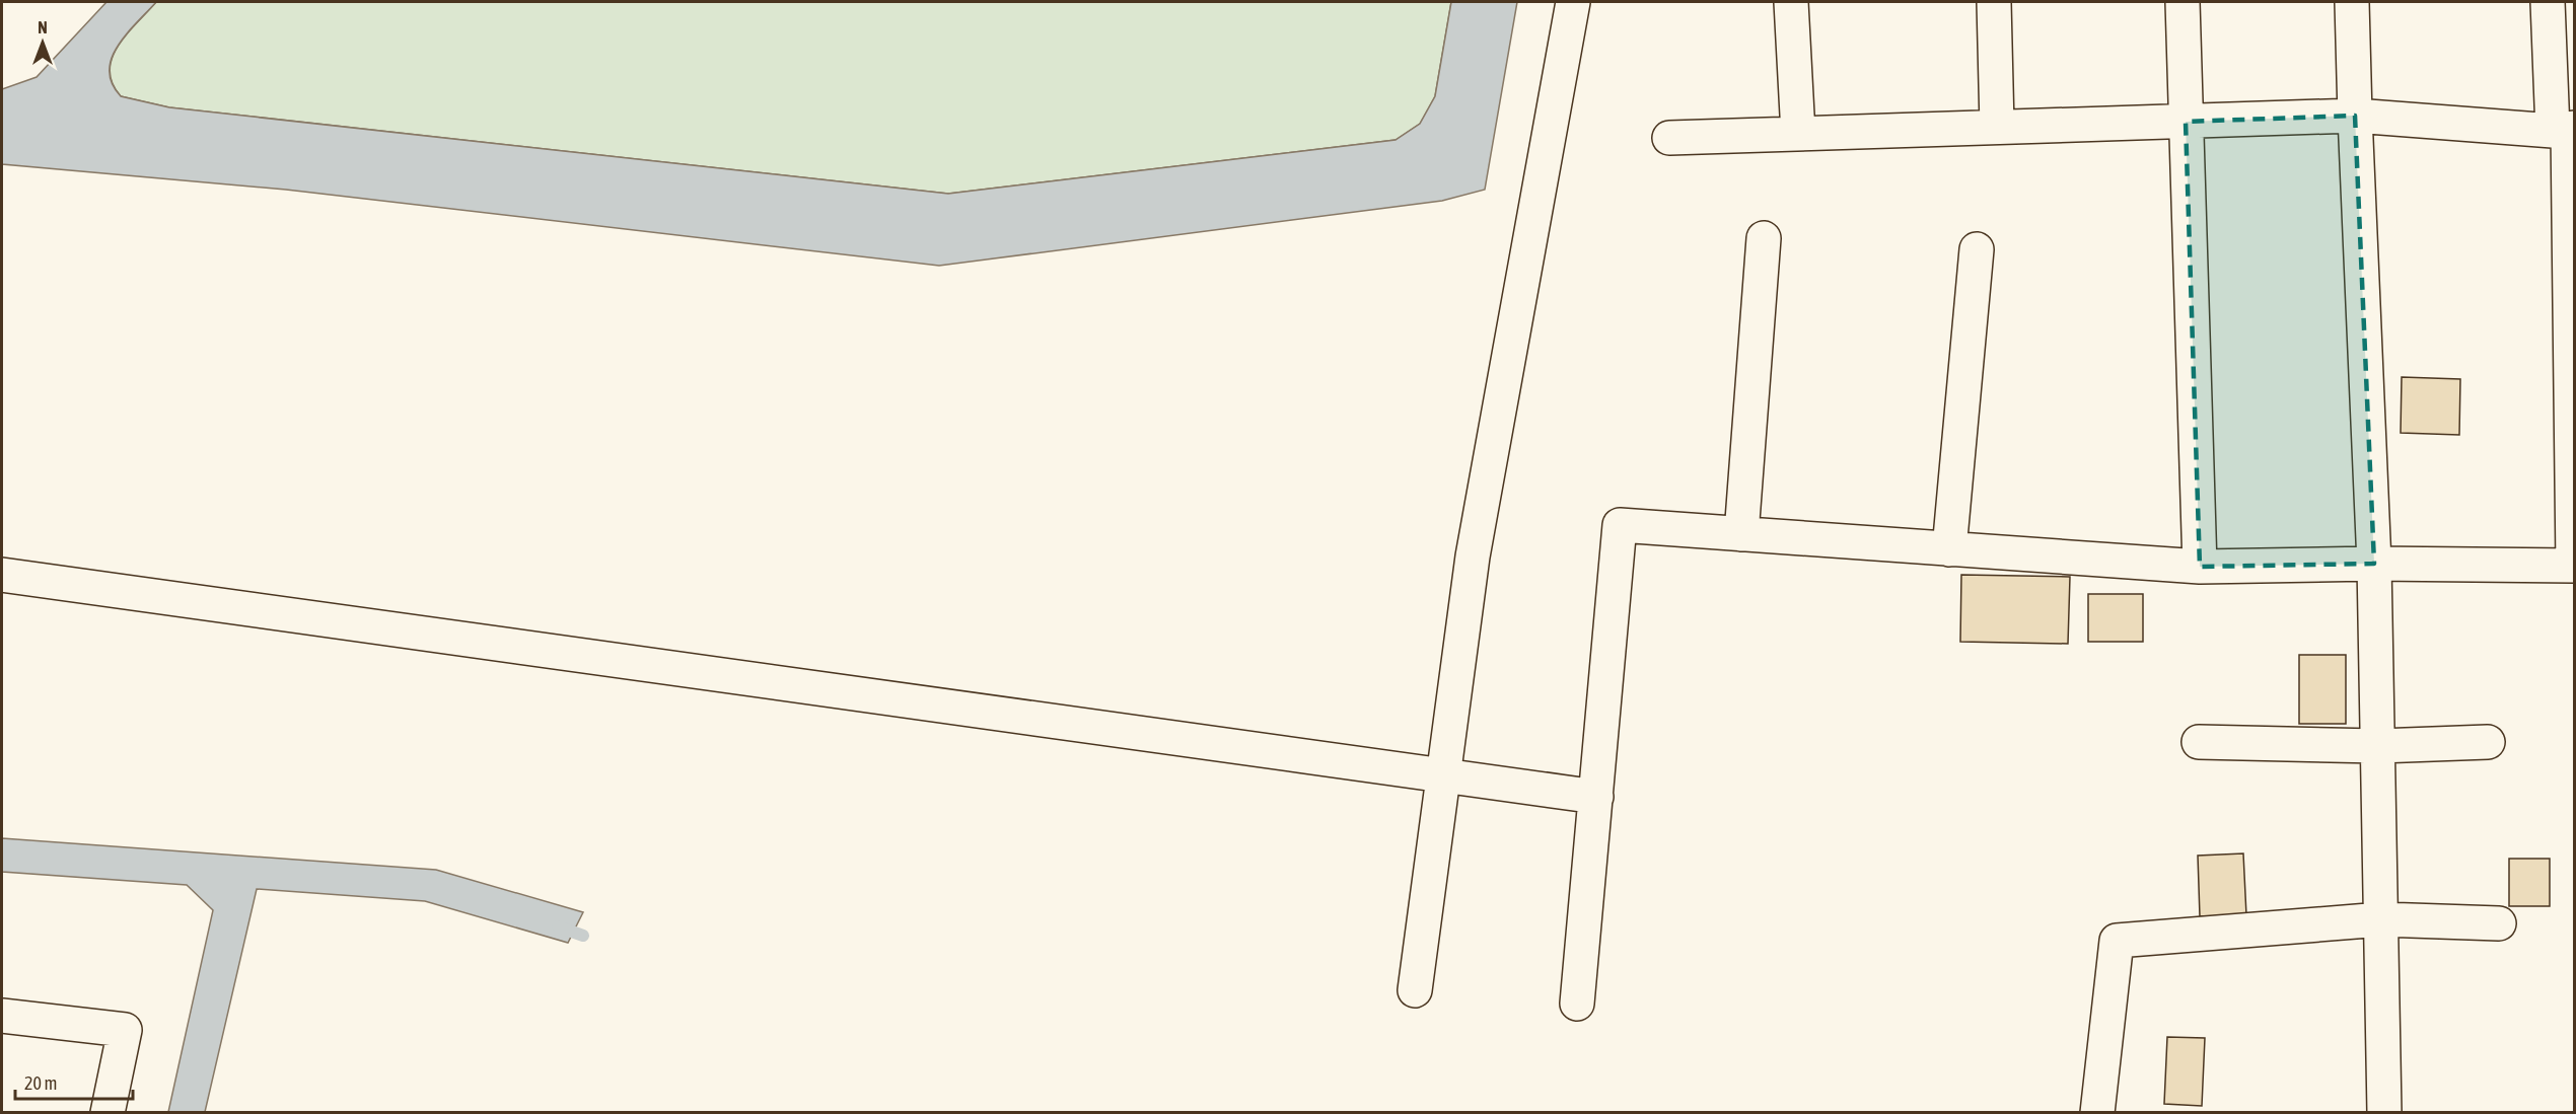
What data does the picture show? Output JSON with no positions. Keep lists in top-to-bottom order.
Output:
{
  "scale_bar": "20 m",
  "north": "top"
}
